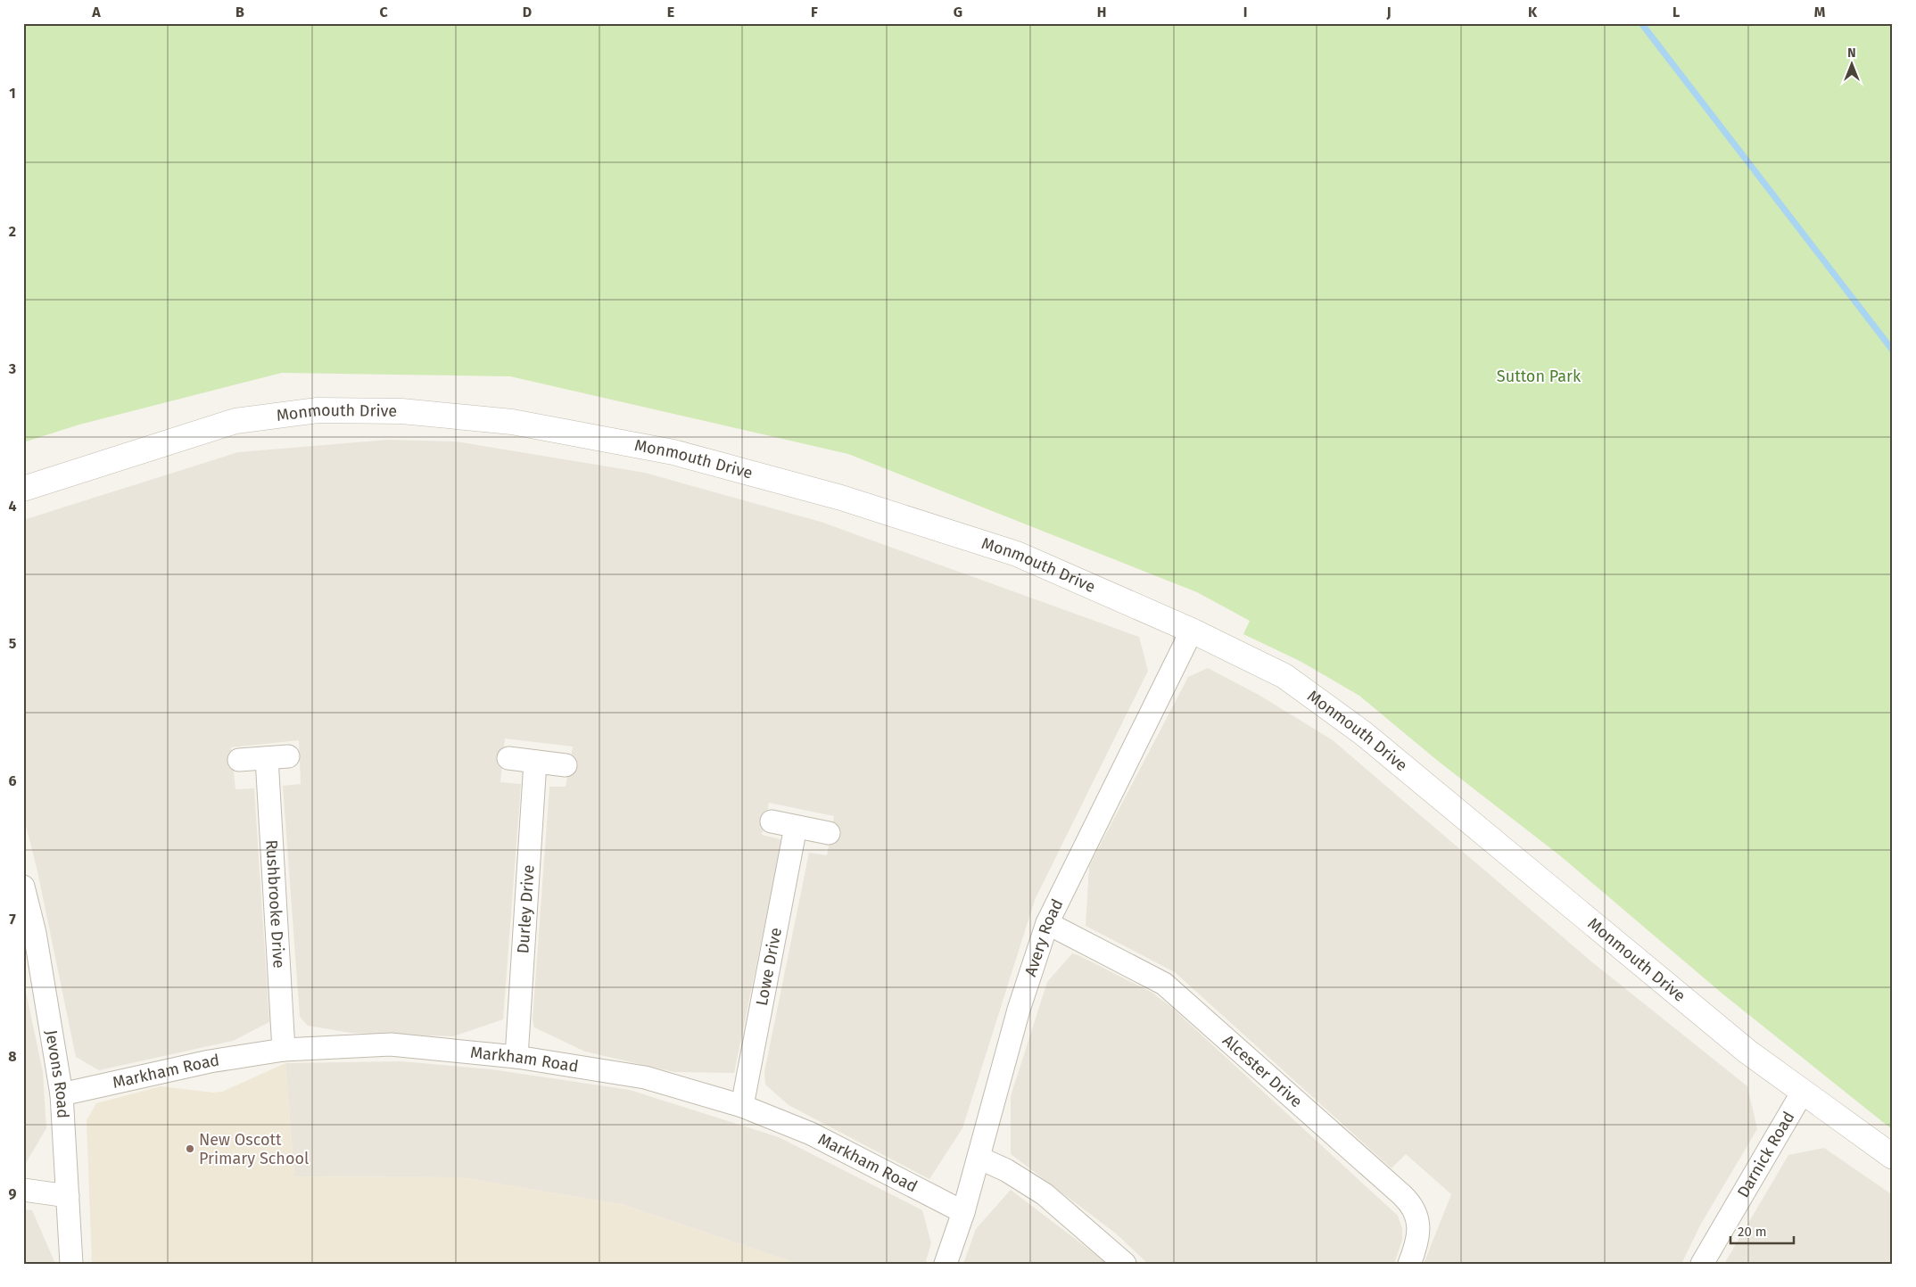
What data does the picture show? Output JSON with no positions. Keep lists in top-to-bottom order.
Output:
{
  "streets": {
    "street": [
      "Monmouth Drive",
      "Rushbrooke Drive",
      "Durley Drive",
      "Avery Road",
      "Lowe Drive",
      "Markham Road",
      "Alcester Drive",
      "Jevons Road",
      "Darnick Road"
    ]
  },
  "crossings": [
    ["Monmouth Drive", "Avery Road"],
    ["Monmouth Drive", "Darnick Road"],
    ["Rushbrooke Drive", "Markham Road"],
    ["Durley Drive", "Markham Road"],
    ["Avery Road", "Markham Road"],
    ["Avery Road", "Alcester Drive"],
    ["Lowe Drive", "Markham Road"],
    ["Markham Road", "Jevons Road"]
  ],
  "parks": ["Sutton Park"],
  "places": ["New Oscott Primary School"],
  "scale_bar": "20 m",
  "north": "top",
  "grid": {
    "columns": [
      "A",
      "B",
      "C",
      "D",
      "E",
      "F",
      "G",
      "H",
      "I",
      "J",
      "K",
      "L",
      "M"
    ],
    "rows": [
      "1",
      "2",
      "3",
      "4",
      "5",
      "6",
      "7",
      "8",
      "9"
    ]
  }
}
